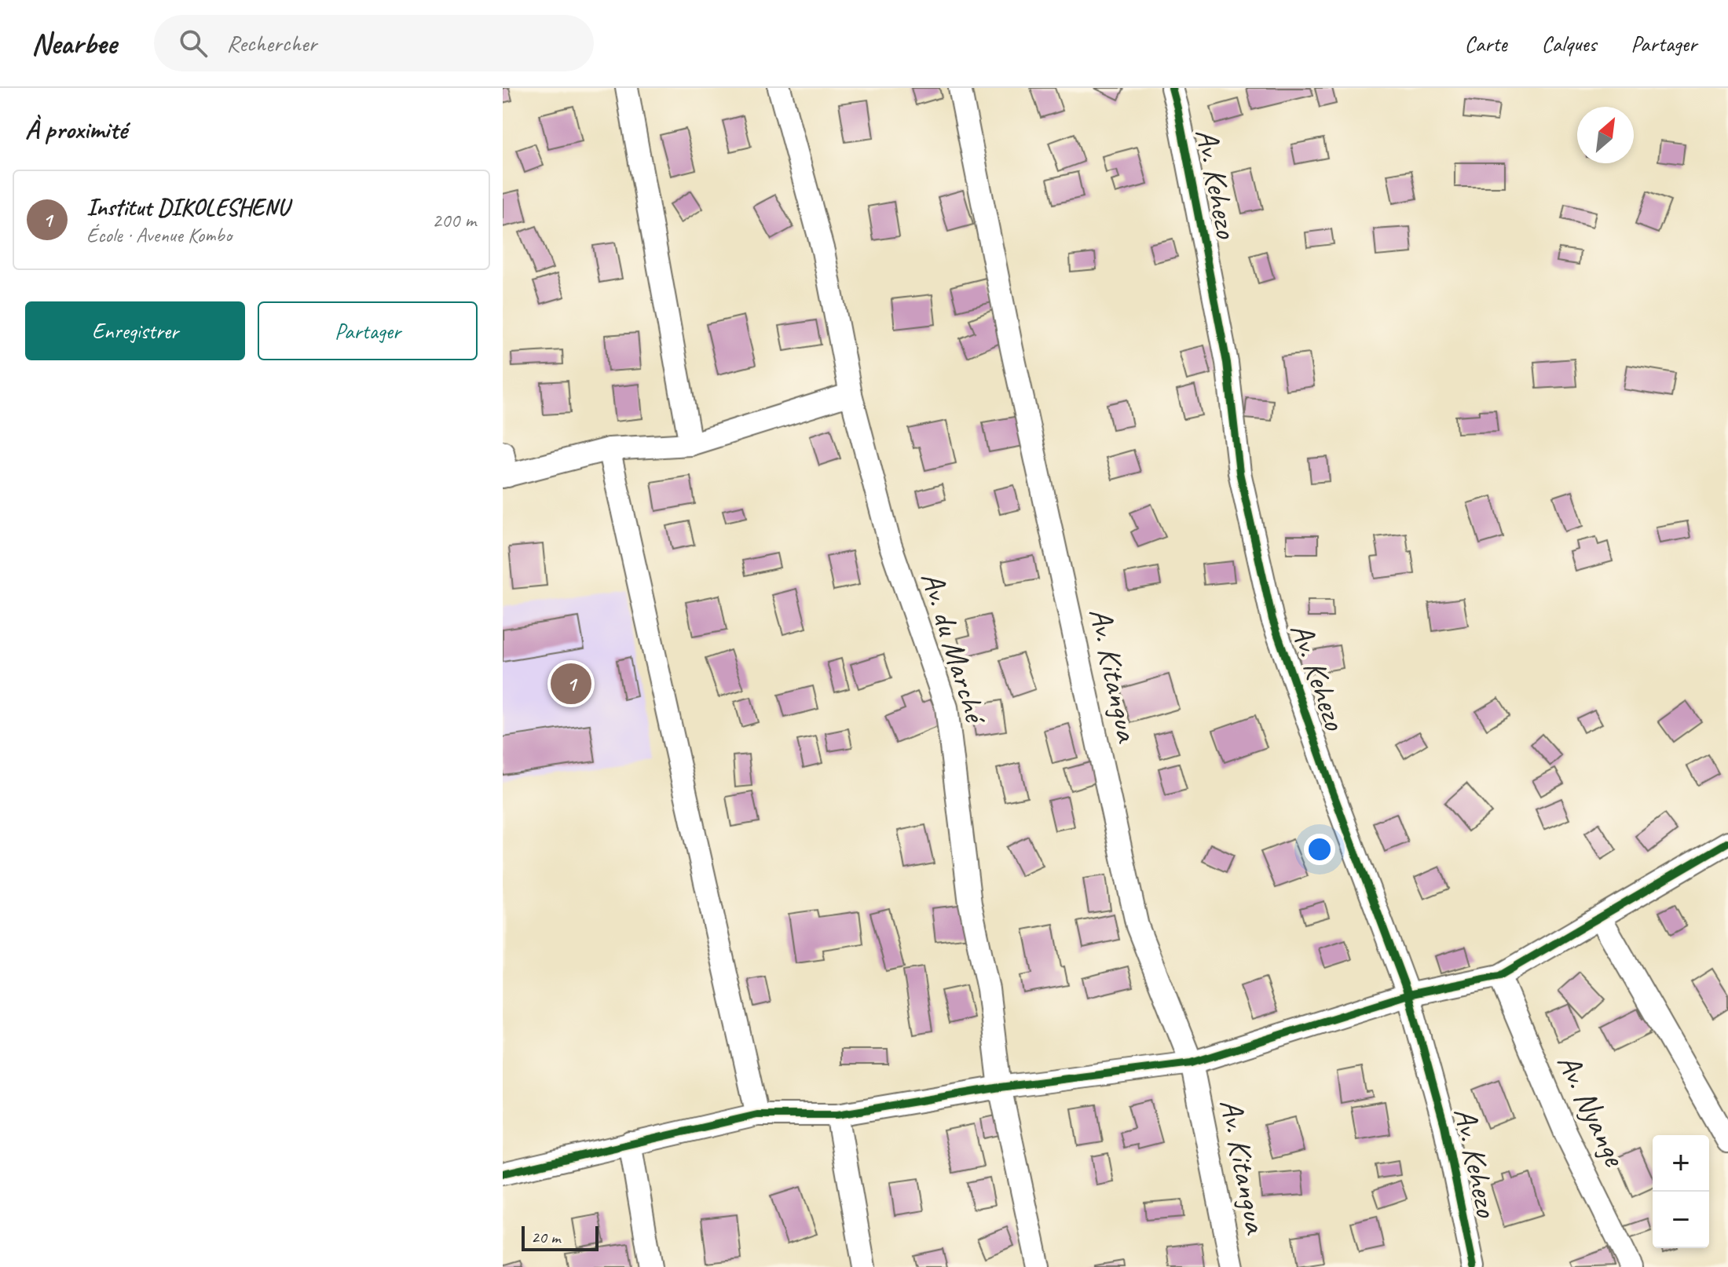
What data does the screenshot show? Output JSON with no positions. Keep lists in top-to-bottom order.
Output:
{
  "streets": {
    "street": [
      "Av. Kehezo",
      "Av. du Marché",
      "Av. Kitangua",
      "Av. Nyange"
    ]
  },
  "scale_bar": "20 m",
  "north": "top right",
  "page": {
    "header": "Nearbee",
    "search": "Rechercher",
    "nav": ["Carte", "Calques", "Partager"],
    "heading": "À proximité",
    "list": [
      {
        "mark": "1",
        "name": "Institut DIKOLESHENU",
        "note": "École · Avenue Kombo",
        "value": "200 m"
      }
    ],
    "buttons": ["Enregistrer", "Partager"],
    "pins": "1",
    "map_buttons": ["+", "−"],
    "scale": "20 m"
  }
}
